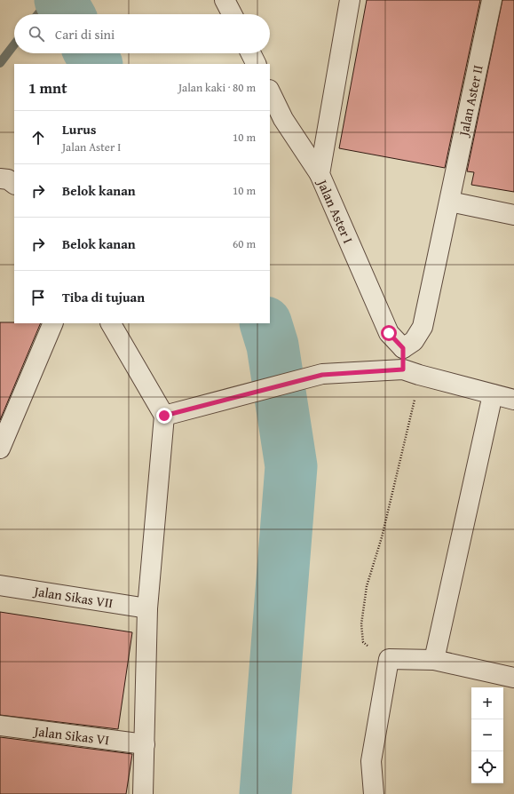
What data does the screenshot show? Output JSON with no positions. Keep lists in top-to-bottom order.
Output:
{
  "streets": {
    "street": [
      "Jalan Aster II",
      "Jalan Aster I",
      "Jalan Sikas VII",
      "Jalan Sikas VI"
    ]
  },
  "crossings": [
    ["Jalan Aster II", "Jalan Aster I"]
  ],
  "page": {
    "search": "Cari di sini",
    "heading": ["1 mnt", "Jalan kaki · 80 m"],
    "list": [
      ["Lurus", "Jalan Aster I", "10 m"],
      ["Belok kanan", "10 m"],
      ["Belok kanan", "60 m"],
      "Tiba di tujuan"
    ],
    "map_buttons": ["+", "−"]
  }
}
